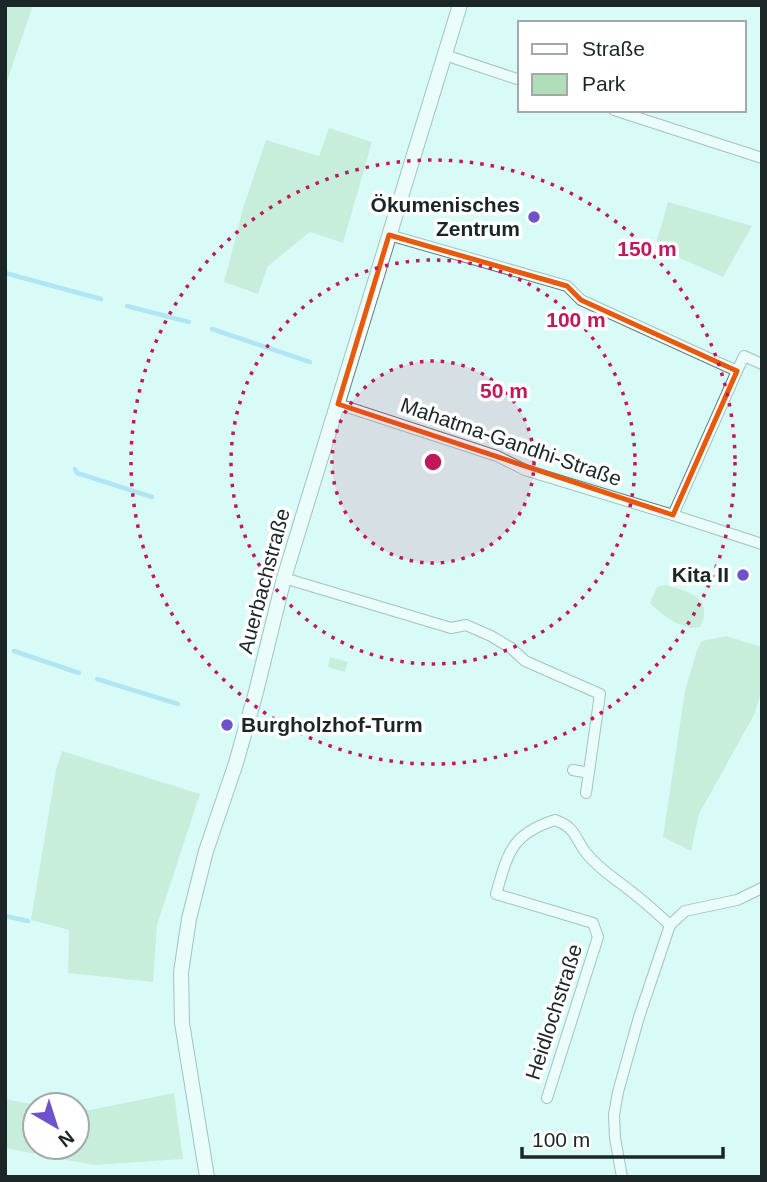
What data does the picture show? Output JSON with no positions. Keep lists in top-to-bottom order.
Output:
{
  "streets": {
    "main road": ["Auerbachstraße"],
    "street": ["Mahatma-Gandhi-Straße", "Heidlochstraße"]
  },
  "crossings": [
    ["Mahatma-Gandhi-Straße", "Auerbachstraße"]
  ],
  "places": ["Ökumenisches Zentrum", "Kita II", "Burgholzhof-Turm"],
  "legend": ["Straße", "Park"],
  "scale_bar": "100 m",
  "north": "bottom right",
  "rings": ["150 m", "100 m", "50 m"]
}
